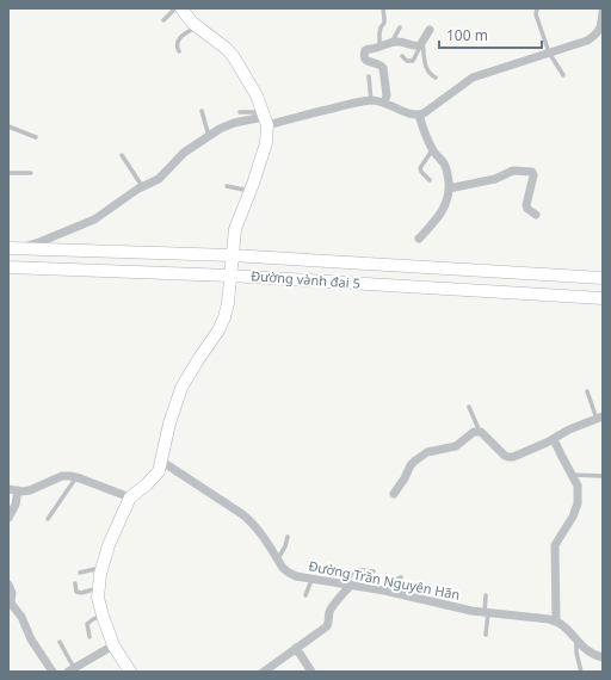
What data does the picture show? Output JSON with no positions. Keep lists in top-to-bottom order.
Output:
{
  "streets": {
    "main road": ["Đường vành đai 5"],
    "street": ["Đường Trần Nguyên Hãn"]
  },
  "scale_bar": "100 m"
}
